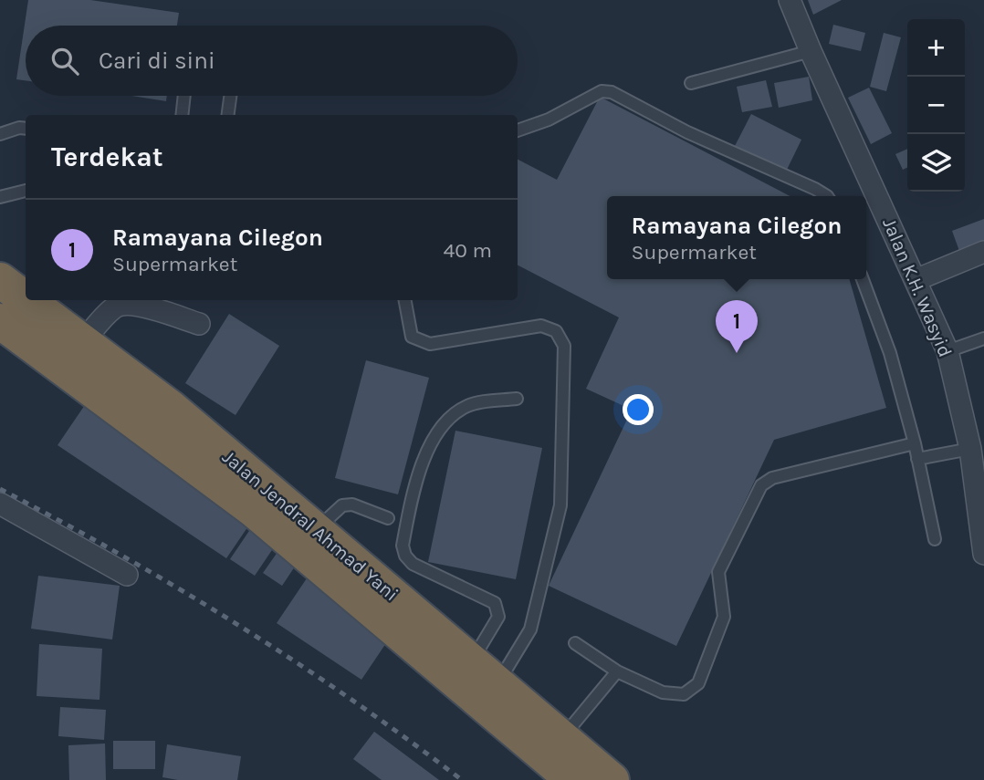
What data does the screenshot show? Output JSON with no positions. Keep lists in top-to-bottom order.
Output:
{
  "streets": {
    "highway": ["Jalan Jendral Ahmad Yani"],
    "street": ["Jalan K.H. Wasyid"]
  },
  "page": {
    "map_buttons": ["+", "−"],
    "search": "Cari di sini",
    "heading": "Terdekat",
    "popup": ["Ramayana Cilegon", "Supermarket"],
    "list": [
      {
        "mark": "1",
        "name": "Ramayana Cilegon",
        "note": "Supermarket",
        "value": "40 m"
      }
    ],
    "pins": "1"
  }
}
